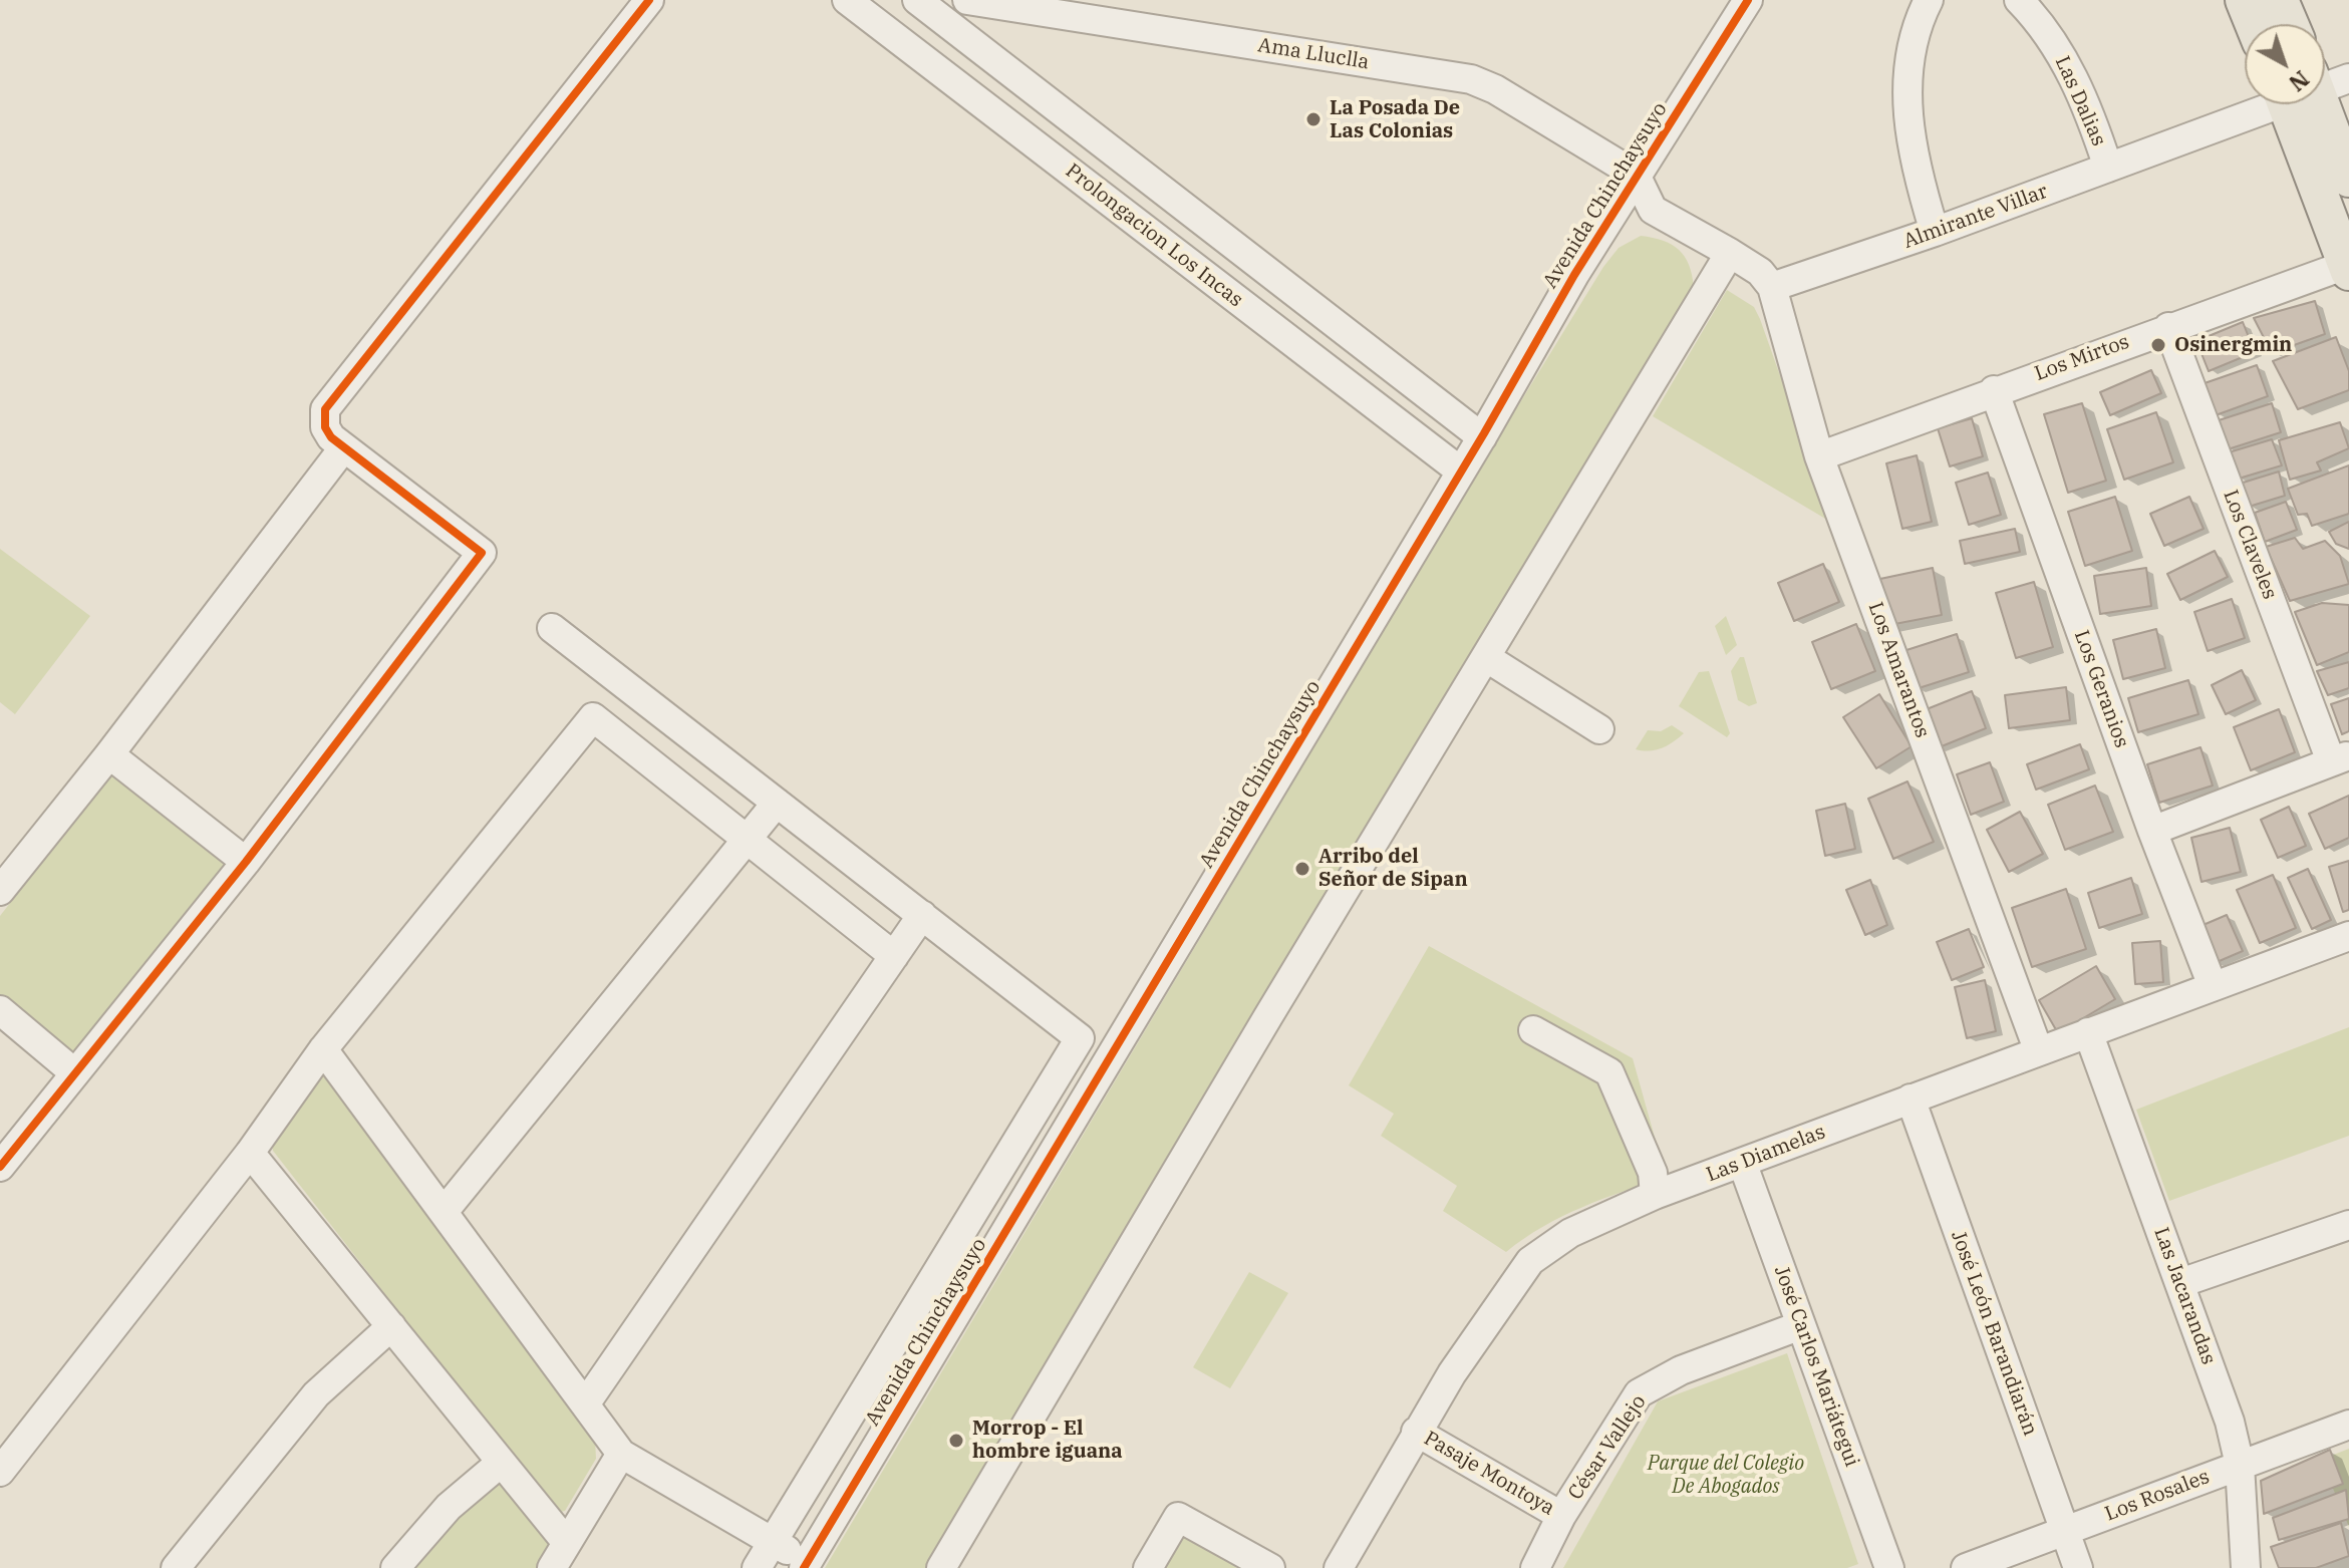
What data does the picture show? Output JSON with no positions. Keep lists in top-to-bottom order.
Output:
{
  "streets": {
    "street": [
      "Ama Lluclla",
      "Las Dalias",
      "Avenida Chinchaysuyo",
      "Almirante Villar",
      "Prolongacion Los Incas",
      "Los Mirtos",
      "Los Claveles",
      "Los Amarantos",
      "Los Geranios",
      "Las Diamelas",
      "Las Jacarandas",
      "José León Barandiarán",
      "José Carlos Mariátegui",
      "César Vallejo",
      "Pasaje Montoya",
      "Los Rosales"
    ]
  },
  "crossings": [
    ["Ama Lluclla", "Avenida Chinchaysuyo"],
    ["Las Dalias", "Almirante Villar"],
    ["Avenida Chinchaysuyo", "Prolongacion Los Incas"],
    ["Almirante Villar", "Los Amarantos"],
    ["Los Mirtos", "Los Claveles"],
    ["Los Mirtos", "Los Amarantos"],
    ["Los Mirtos", "Los Geranios"],
    ["Los Amarantos", "Las Diamelas"],
    ["Los Geranios", "Las Diamelas"],
    ["Las Diamelas", "Las Jacarandas"],
    ["Las Diamelas", "José León Barandiarán"],
    ["Las Diamelas", "José Carlos Mariátegui"],
    ["Las Diamelas", "Pasaje Montoya"],
    ["Las Jacarandas", "Los Rosales"],
    ["José León Barandiarán", "Los Rosales"],
    ["José Carlos Mariátegui", "César Vallejo"],
    ["César Vallejo", "Pasaje Montoya"]
  ],
  "parks": ["Parque del Colegio De Abogados"],
  "places": [
    "La Posada De Las Colonias",
    "Osinergmin",
    "Arribo del Señor de Sipan",
    "Morrop - El hombre iguana"
  ],
  "north": "bottom right"
}
